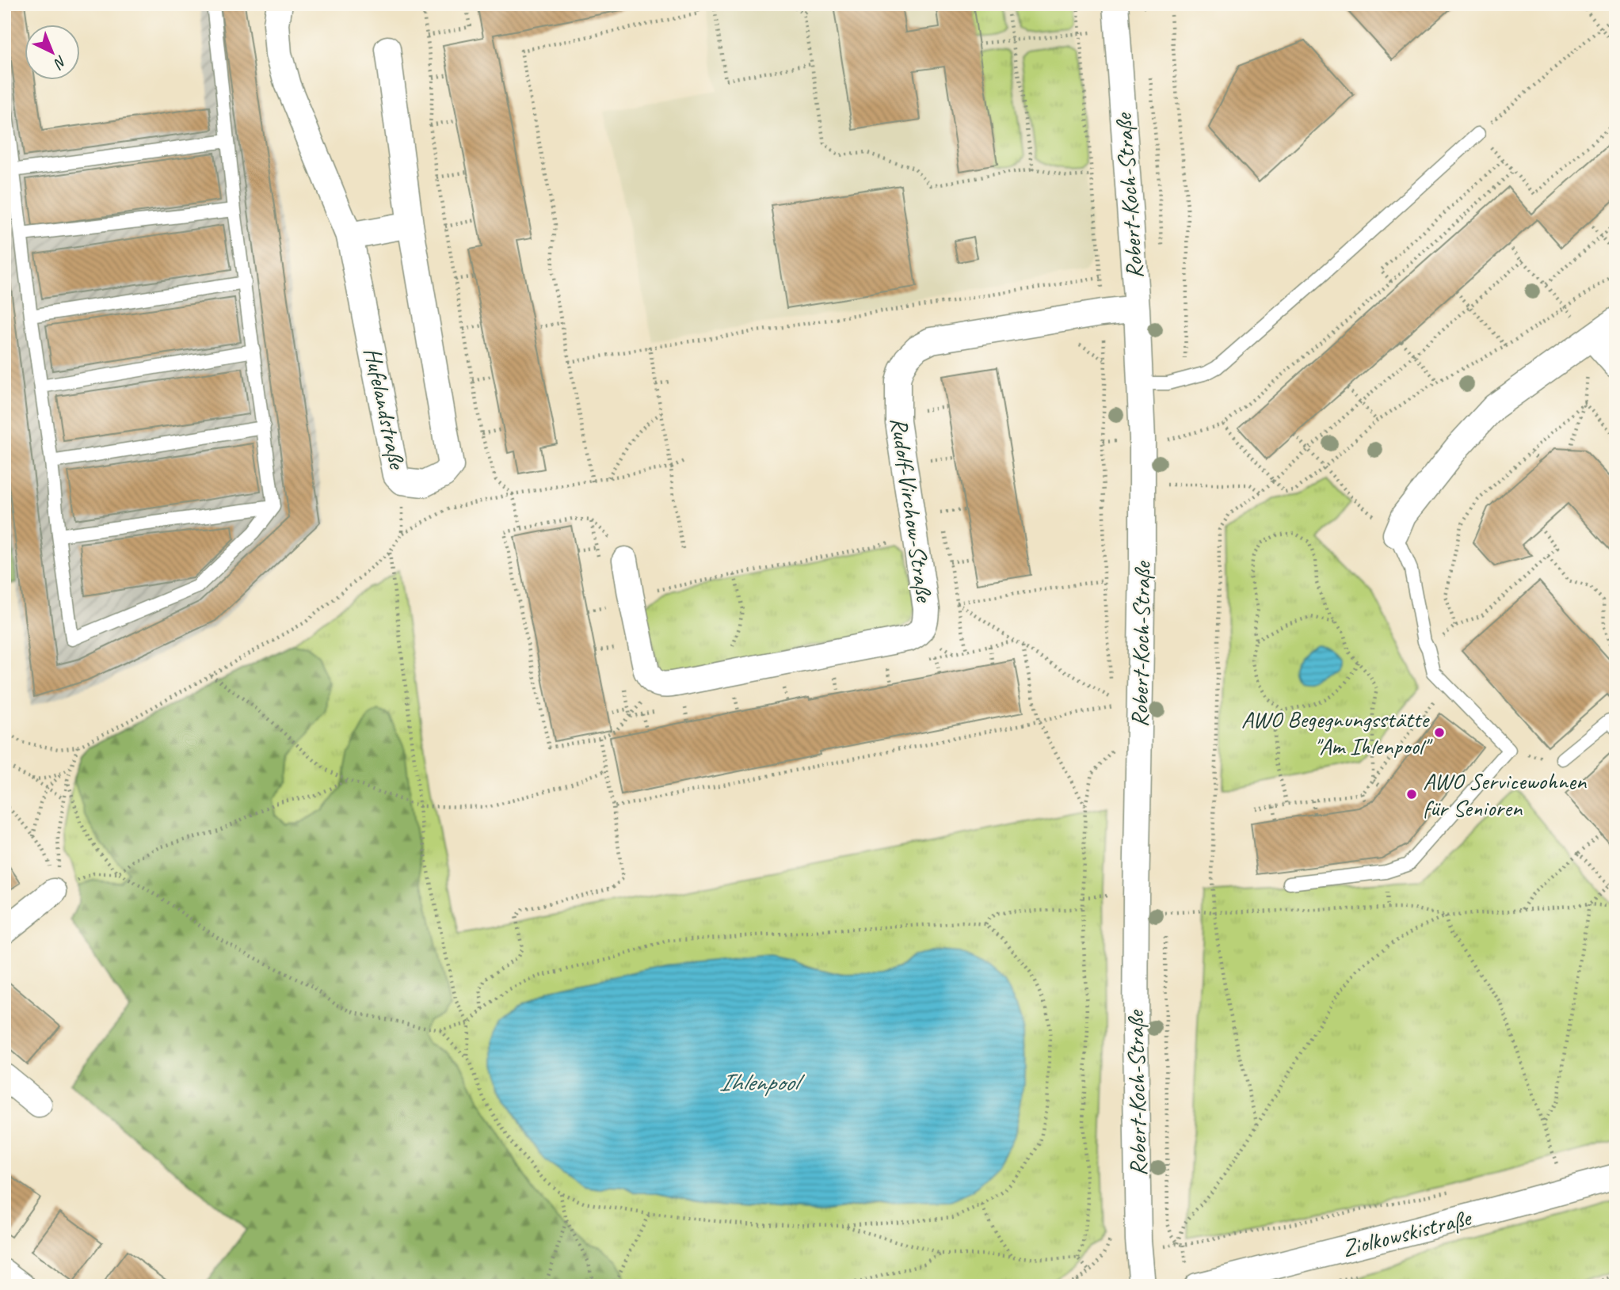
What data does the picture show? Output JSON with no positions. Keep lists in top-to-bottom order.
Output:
{
  "streets": {
    "street": [
      "Robert-Koch-Straße",
      "Hufelandstraße",
      "Rudolf-Virchow-Straße",
      "Ziolkowskistraße"
    ]
  },
  "crossings": [
    ["Robert-Koch-Straße", "Rudolf-Virchow-Straße"]
  ],
  "water": ["Ihlenpool"],
  "places": ["AWO Begegnungsstätte \"Am Ihlenpool\"", "AWO Servicewohnen für Senioren"],
  "north": "bottom right"
}
